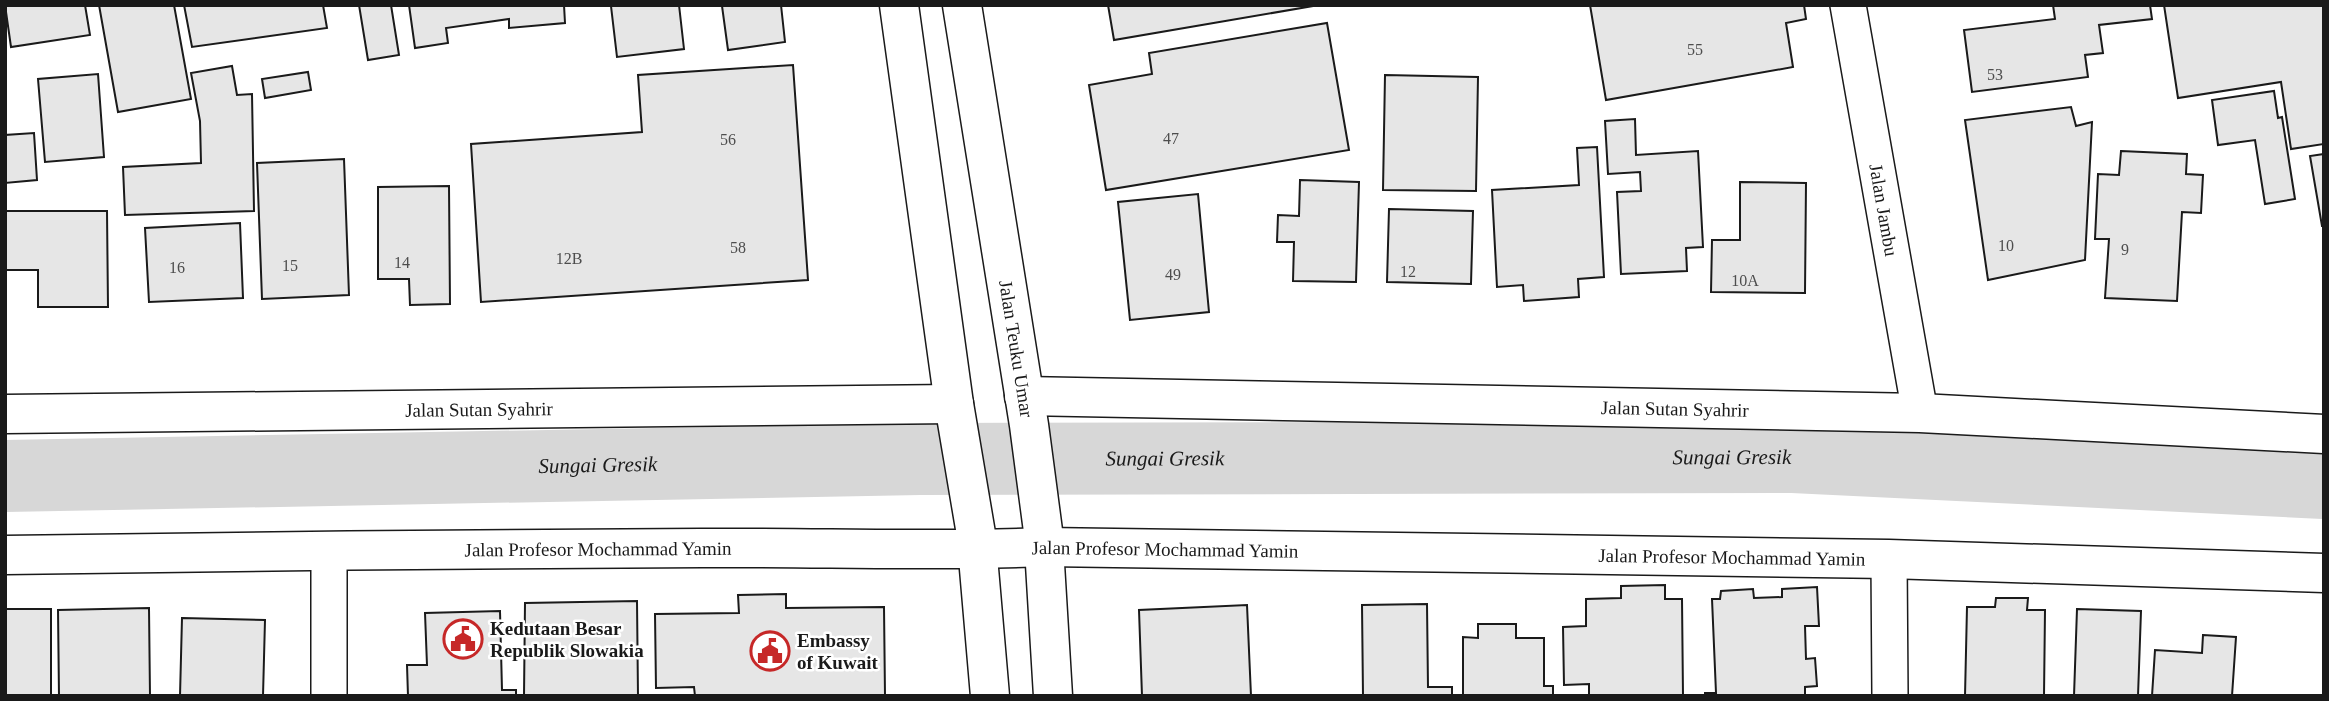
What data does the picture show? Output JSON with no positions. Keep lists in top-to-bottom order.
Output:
{
  "streets": {
    "street": [
      "Jalan Jambu",
      "Jalan Teuku Umar",
      "Jalan Sutan Syahrir",
      "Jalan Profesor Mochammad Yamin"
    ]
  },
  "crossings": [
    ["Jalan Jambu", "Jalan Sutan Syahrir"],
    ["Jalan Teuku Umar", "Jalan Sutan Syahrir"],
    ["Jalan Teuku Umar", "Jalan Profesor Mochammad Yamin"]
  ],
  "water": ["Sungai Gresik"],
  "places": {
    "public building": ["Kedutaan Besar Republik Slowakia", "Embassy of Kuwait"]
  },
  "house_numbers": [
    "55",
    "53",
    "47",
    "56",
    "10",
    "58",
    "9",
    "12B",
    "14",
    "15",
    "16",
    "12",
    "49",
    "10A"
  ]
}
